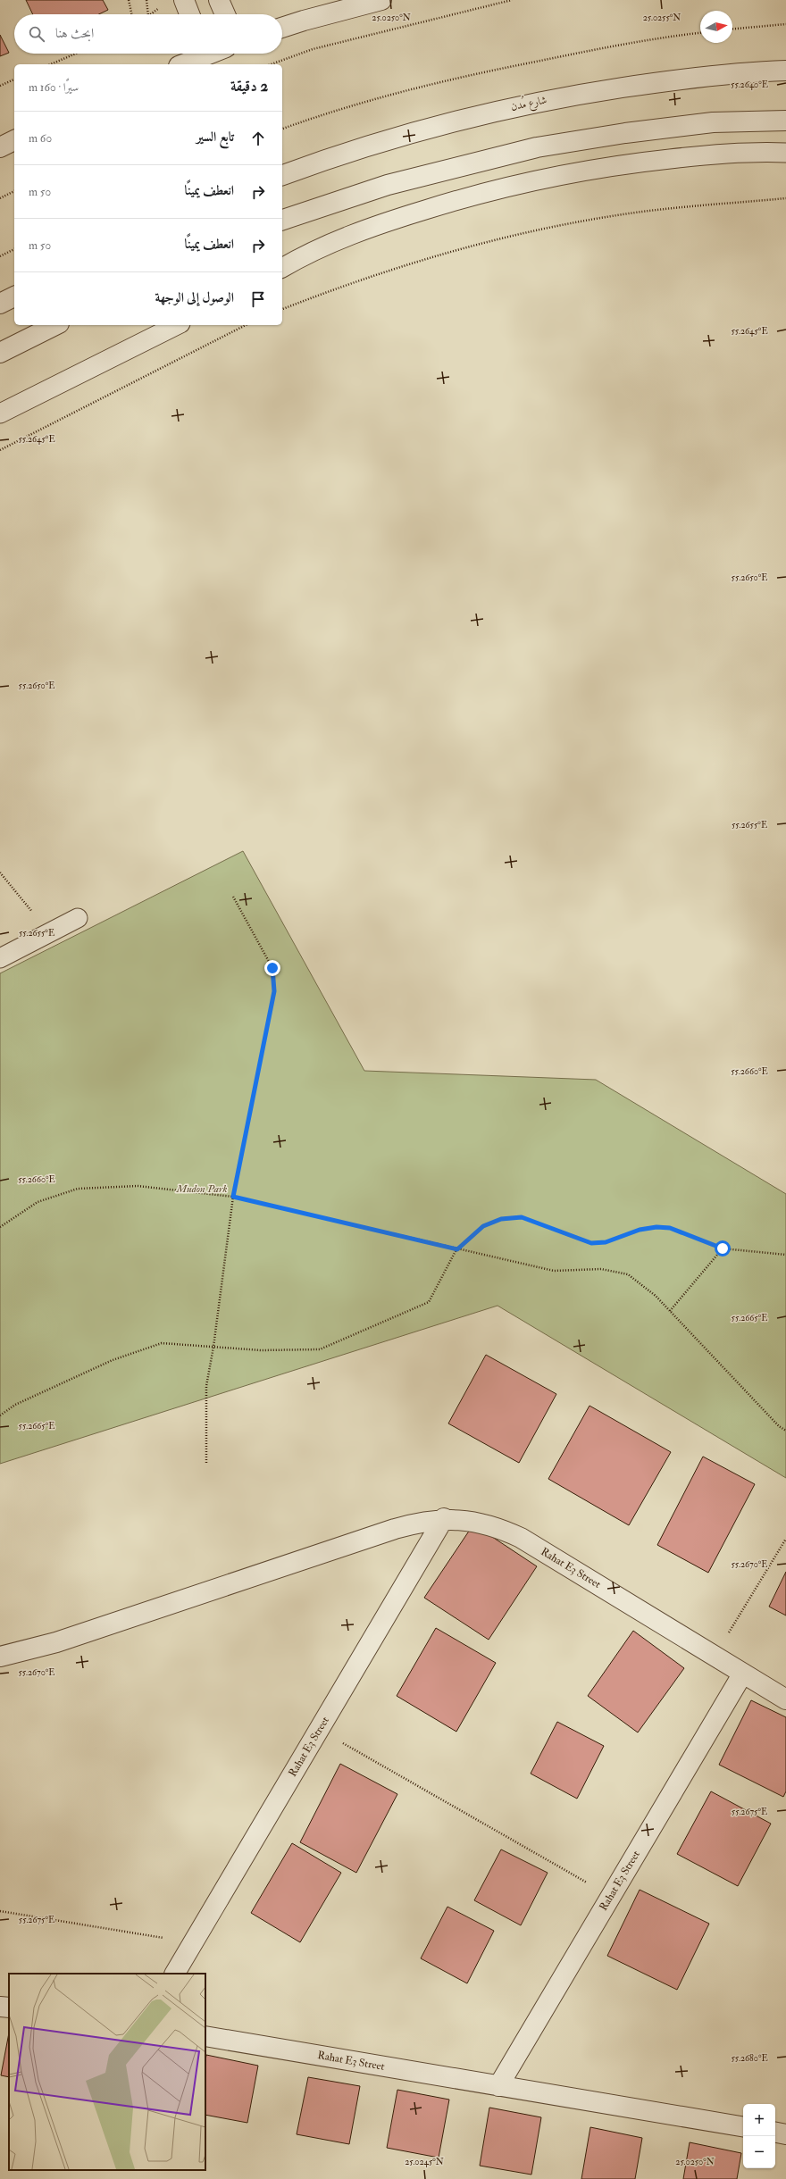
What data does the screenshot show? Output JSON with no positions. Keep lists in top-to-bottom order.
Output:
{
  "streets": {
    "street": ["شارع مُدن", "Rahat E3 Street"]
  },
  "parks": ["Mudon Park"],
  "north": "right",
  "page": {
    "search": "ابحث هنا",
    "heading": ["2 دقيقة", "سيرًا · 160 m"],
    "list": [
      ["تابع السير", "60 m"],
      ["انعطف يمينًا", "50 m"],
      ["انعطف يمينًا", "50 m"],
      "الوصول إلى الوجهة"
    ],
    "map_buttons": ["+", "−"]
  },
  "coordinates": [
    "25.0250°N",
    "25.0255°N",
    "55.2640°E",
    "55.2645°E",
    "55.2650°E",
    "55.2655°E",
    "55.2660°E",
    "55.2665°E",
    "55.2670°E",
    "55.2675°E",
    "55.2680°E",
    "25.0245°N"
  ]
}
